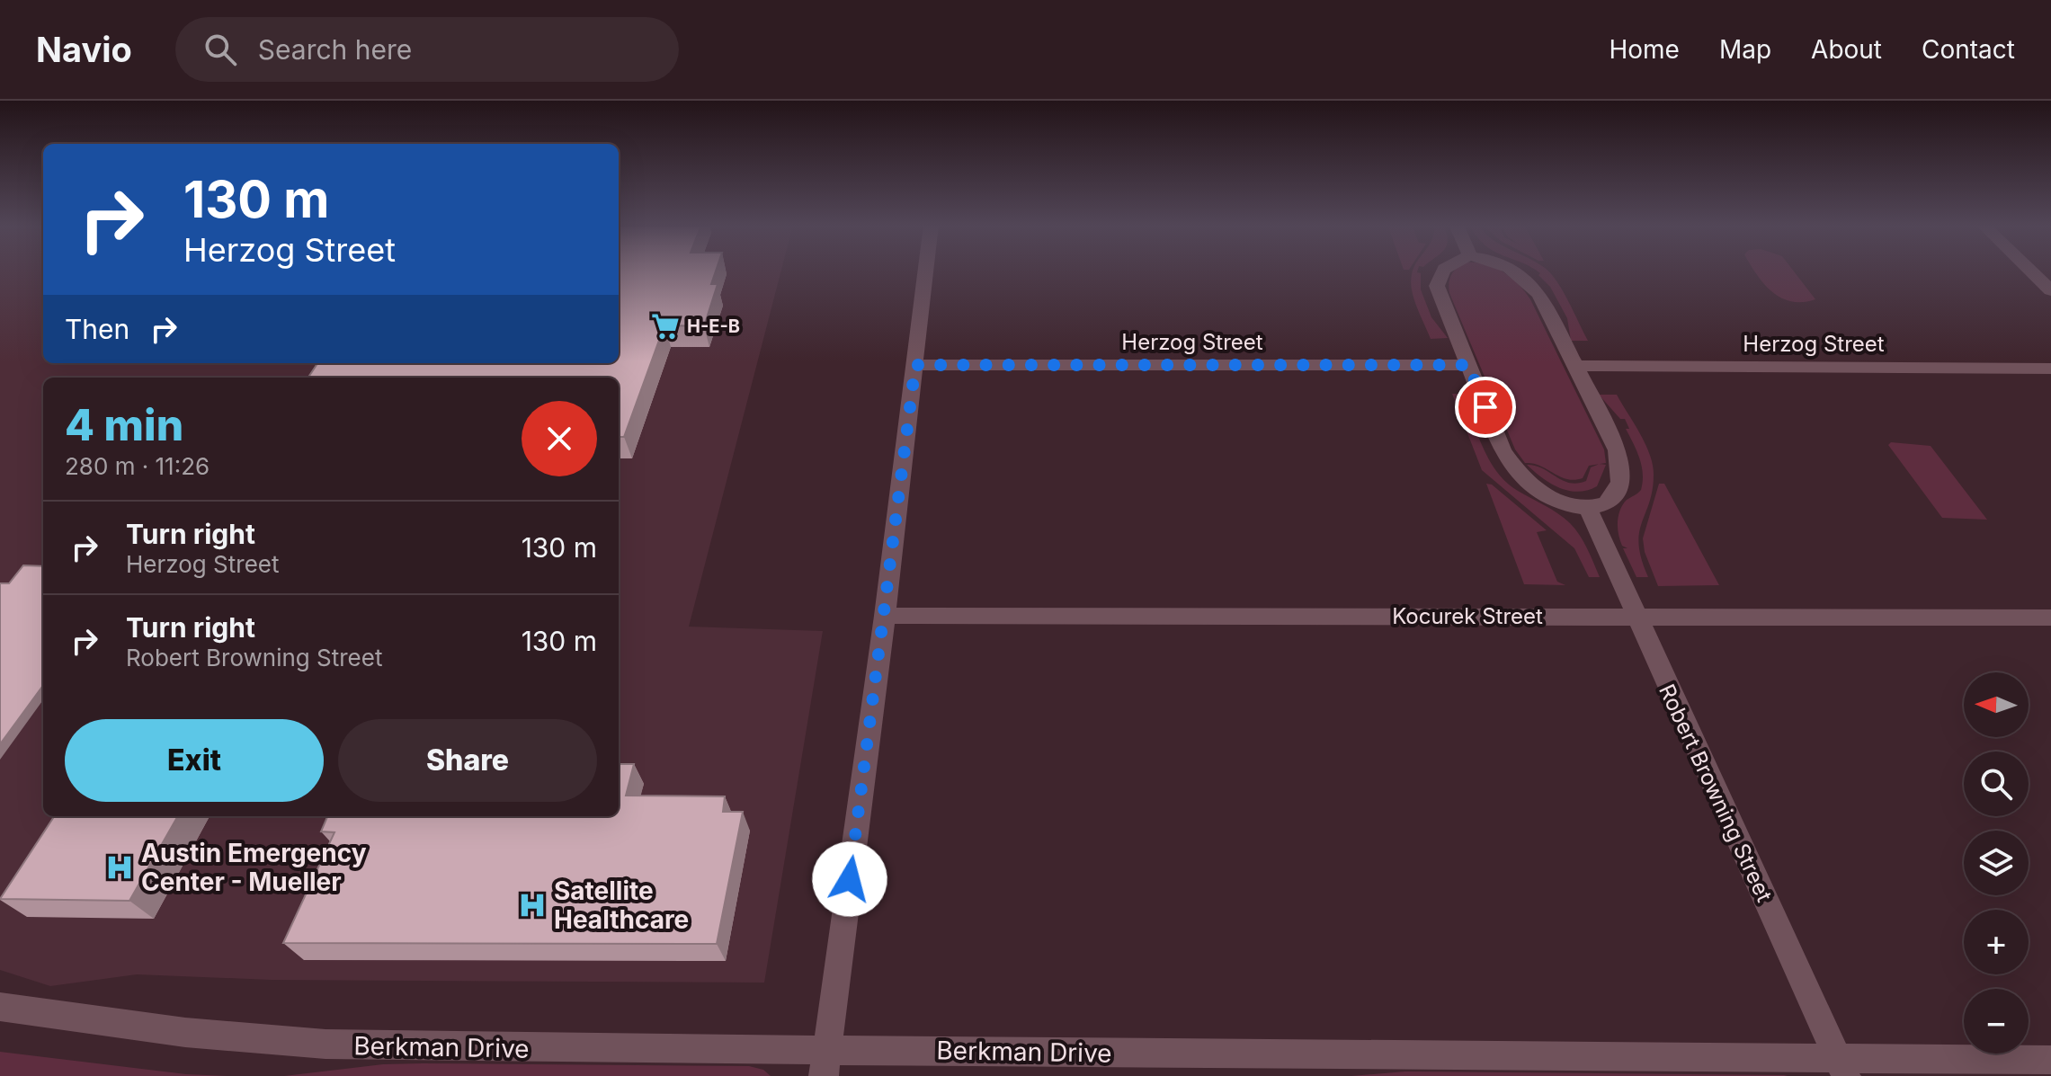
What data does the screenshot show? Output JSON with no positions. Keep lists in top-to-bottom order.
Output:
{
  "streets": {
    "street": [
      "Herzog Street",
      "Kocurek Street",
      "Robert Browning Street",
      "Berkman Drive"
    ]
  },
  "crossings": [
    ["Kocurek Street", "Robert Browning Street"],
    ["Robert Browning Street", "Berkman Drive"]
  ],
  "places": {
    "supermarket": ["H-E-B"],
    "hospital": ["Austin Emergency Center - Mueller", "Satellite Healthcare"]
  },
  "north": "left",
  "page": {
    "header": "Navio",
    "search": "Search here",
    "nav": [
      "Home",
      "Map",
      "About",
      "Contact"
    ],
    "turn": ["130 m", "Herzog Street"],
    "then": "Then",
    "heading": ["4 min", "280 m · 11:26"],
    "list": [
      {
        "name": "Turn right",
        "note": "Herzog Street",
        "value": "130 m"
      },
      {
        "name": "Turn right",
        "note": "Robert Browning Street",
        "value": "130 m"
      }
    ],
    "map_buttons": ["+", "−"],
    "buttons": ["Exit", "Share"]
  }
}
